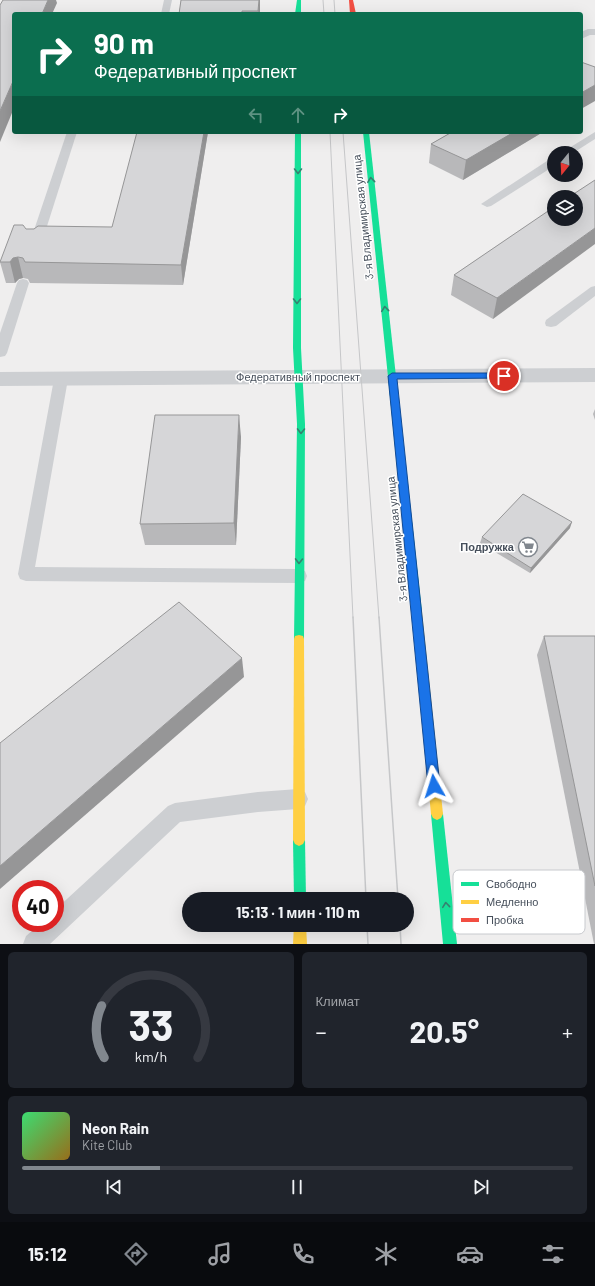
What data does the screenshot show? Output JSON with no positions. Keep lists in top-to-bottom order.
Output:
{
  "streets": {
    "street": ["3-я Владимирская улица", "Федеративный проспект"]
  },
  "crossings": [
    ["3-я Владимирская улица", "Федеративный проспект"]
  ],
  "one_way": ["3-я Владимирская улица"],
  "places": {
    "supermarket": ["Подружка"]
  },
  "legend": ["Свободно", "Медленно", "Пробка"],
  "north": "bottom",
  "page": {
    "turn": ["90 m", "Федеративный проспект"],
    "limit": "40",
    "trip": "15:13 · 1 мин · 110 m",
    "tile": "Климат",
    "heat": ["−", "20.5°", "+"],
    "song": ["Neon Rain", "Kite Club"],
    "tabs": "15:12",
    "gauge": ["33", "km/h"]
  }
}
